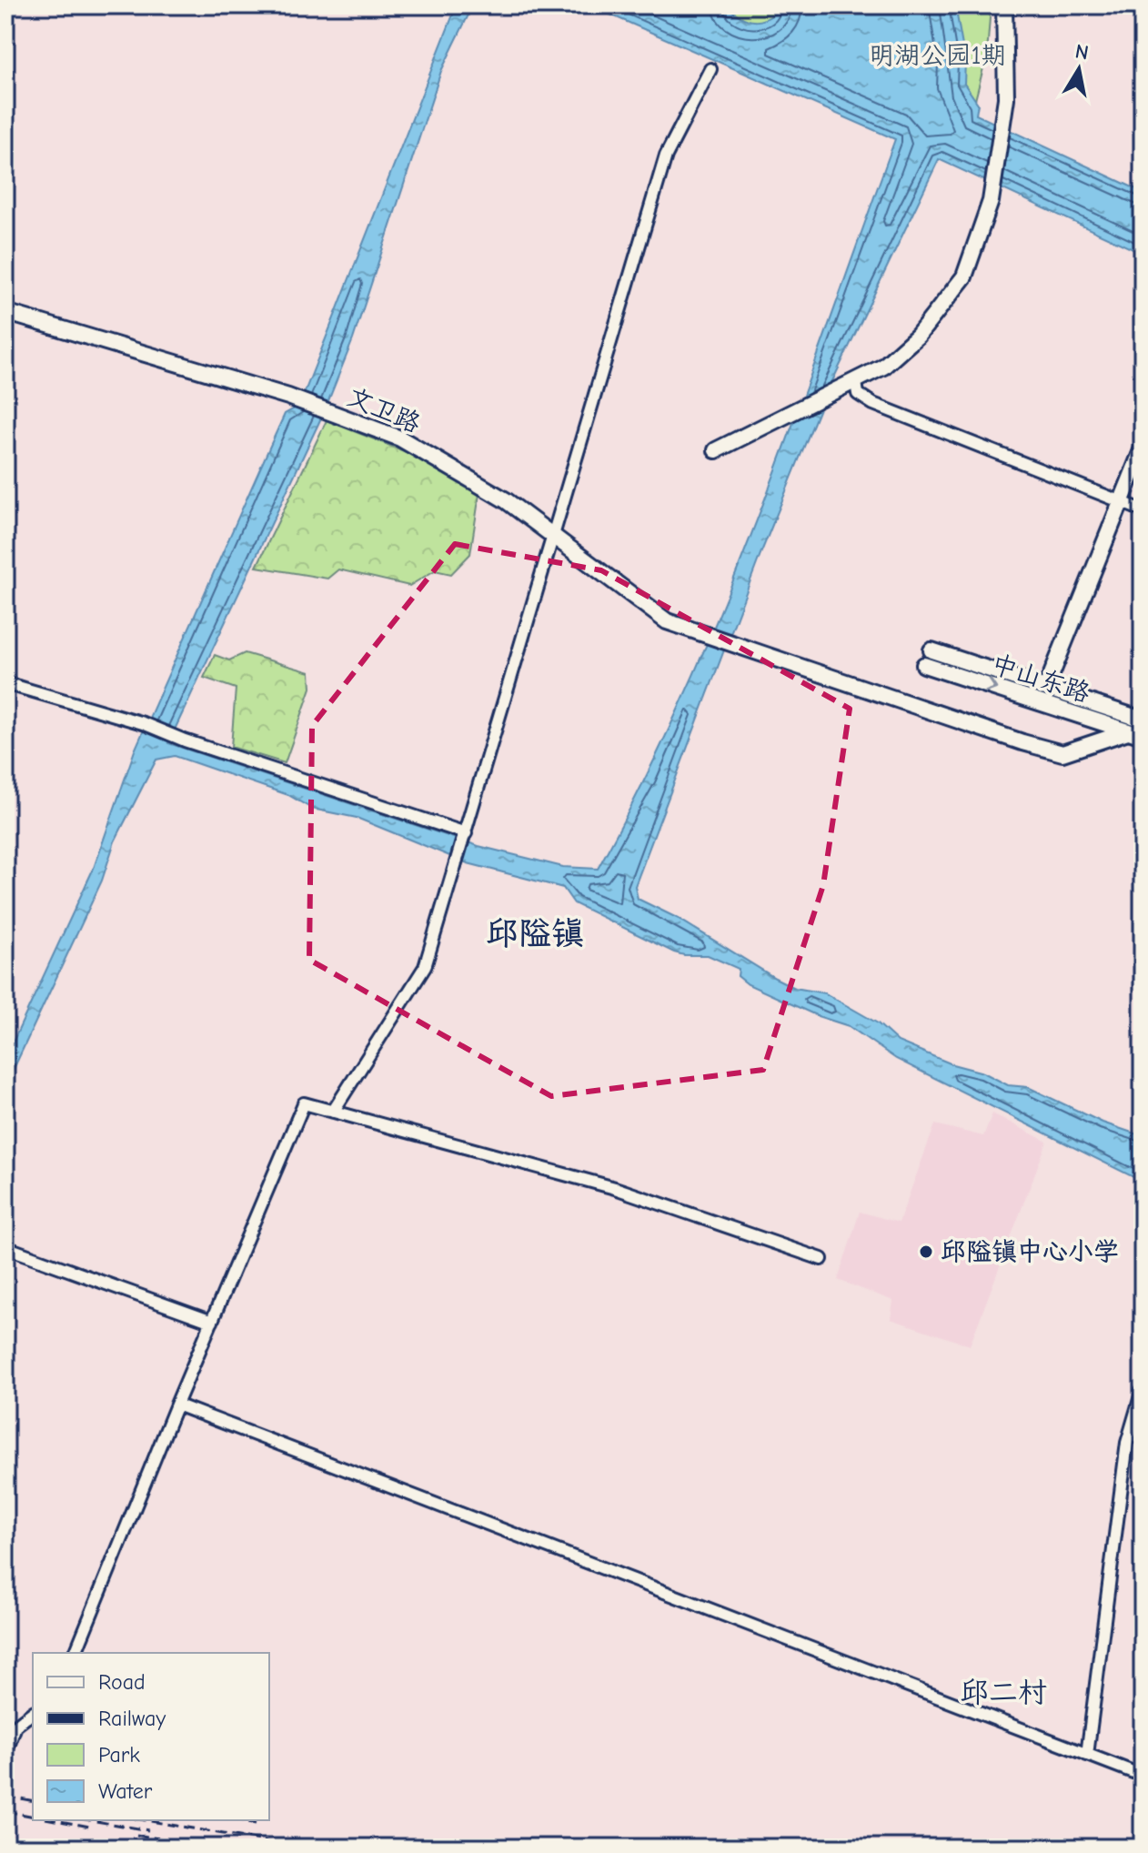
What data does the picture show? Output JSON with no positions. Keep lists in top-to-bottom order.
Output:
{
  "streets": {
    "street": ["文卫路", "中山东路"]
  },
  "crossings": [
    ["文卫路", "中山东路"]
  ],
  "districts": ["邱隘镇", "邱二村"],
  "parks": ["明湖公园1期"],
  "places": ["邱隘镇中心小学"],
  "legend": [
    "Road",
    "Railway",
    "Park",
    "Water"
  ],
  "north": "top"
}
